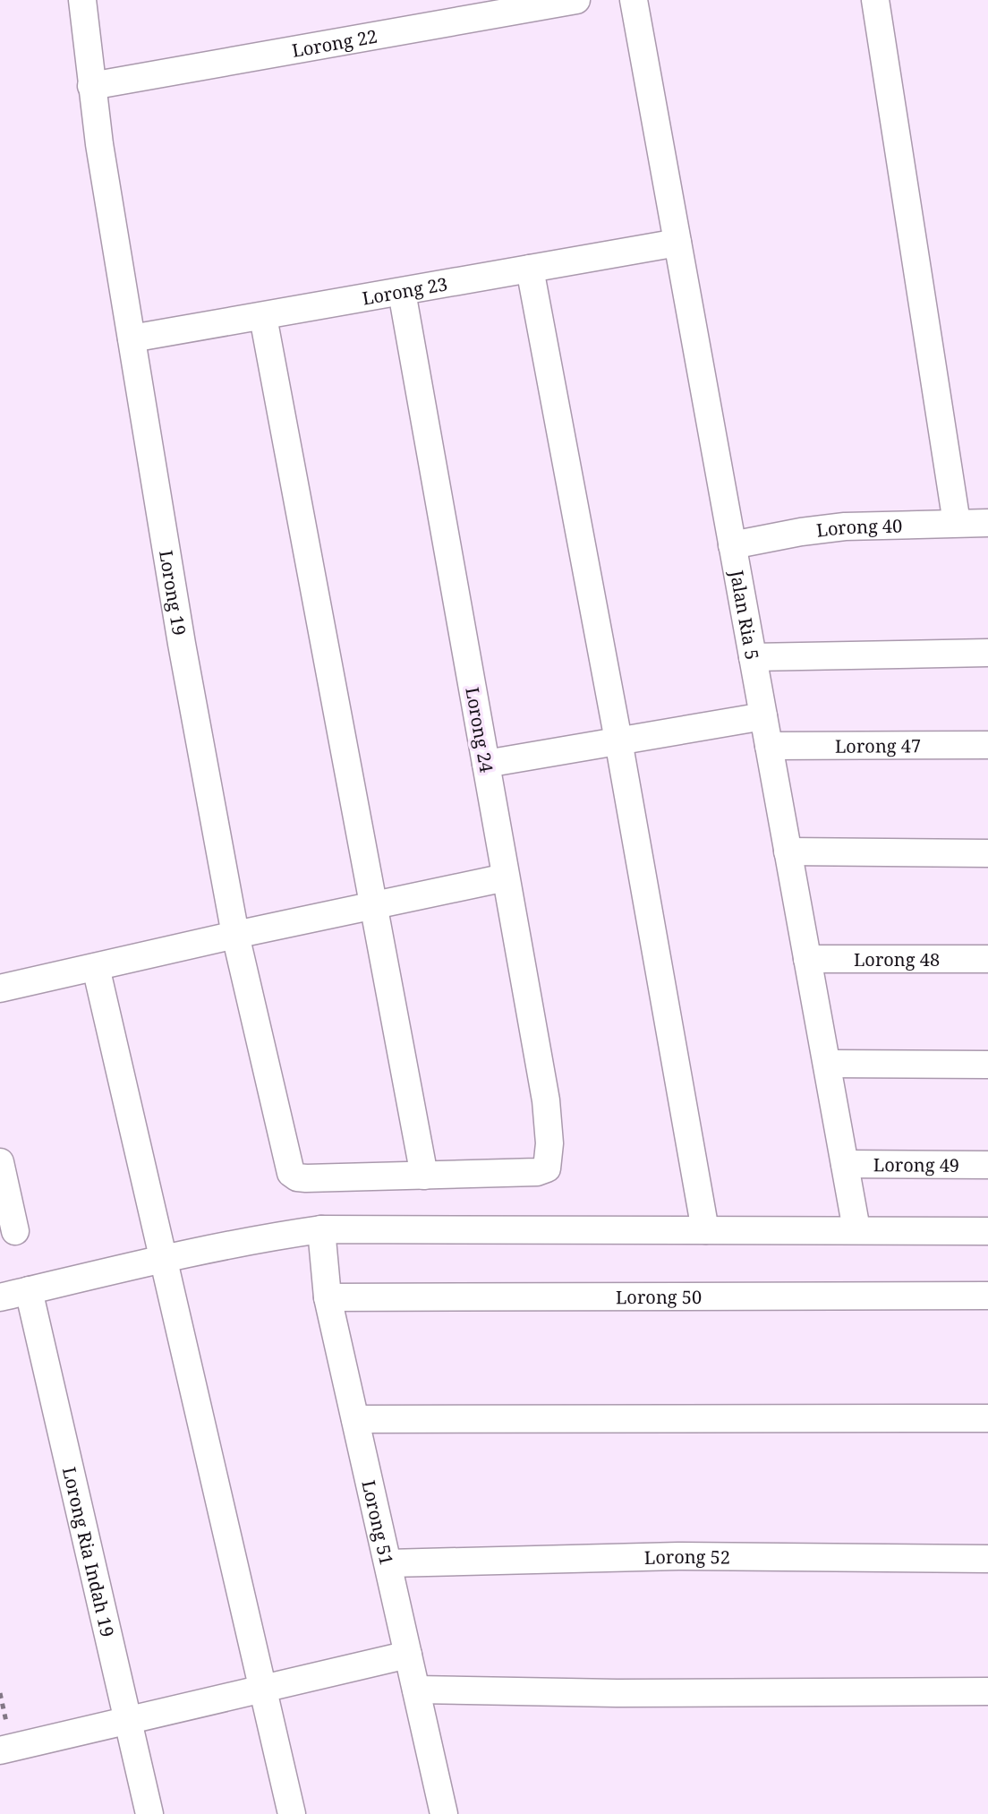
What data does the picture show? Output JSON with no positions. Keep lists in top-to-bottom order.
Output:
{
  "streets": {
    "street": [
      "Lorong 22",
      "Lorong 23",
      "Lorong 40",
      "Lorong 19",
      "Jalan Ria 5",
      "Lorong 24",
      "Lorong 47",
      "Lorong 48",
      "Lorong 49",
      "Lorong 50",
      "Lorong 51",
      "Lorong Ria Indah 19",
      "Lorong 52"
    ]
  },
  "crossings": [
    ["Lorong 22", "Lorong 19"],
    ["Lorong 23", "Lorong 19"],
    ["Lorong 23", "Jalan Ria 5"],
    ["Lorong 23", "Lorong 24"],
    ["Lorong 40", "Jalan Ria 5"],
    ["Lorong 19", "Lorong 24"],
    ["Jalan Ria 5", "Lorong 47"],
    ["Jalan Ria 5", "Lorong 48"],
    ["Jalan Ria 5", "Lorong 49"],
    ["Lorong 50", "Lorong 51"],
    ["Lorong 51", "Lorong 52"]
  ]
}
